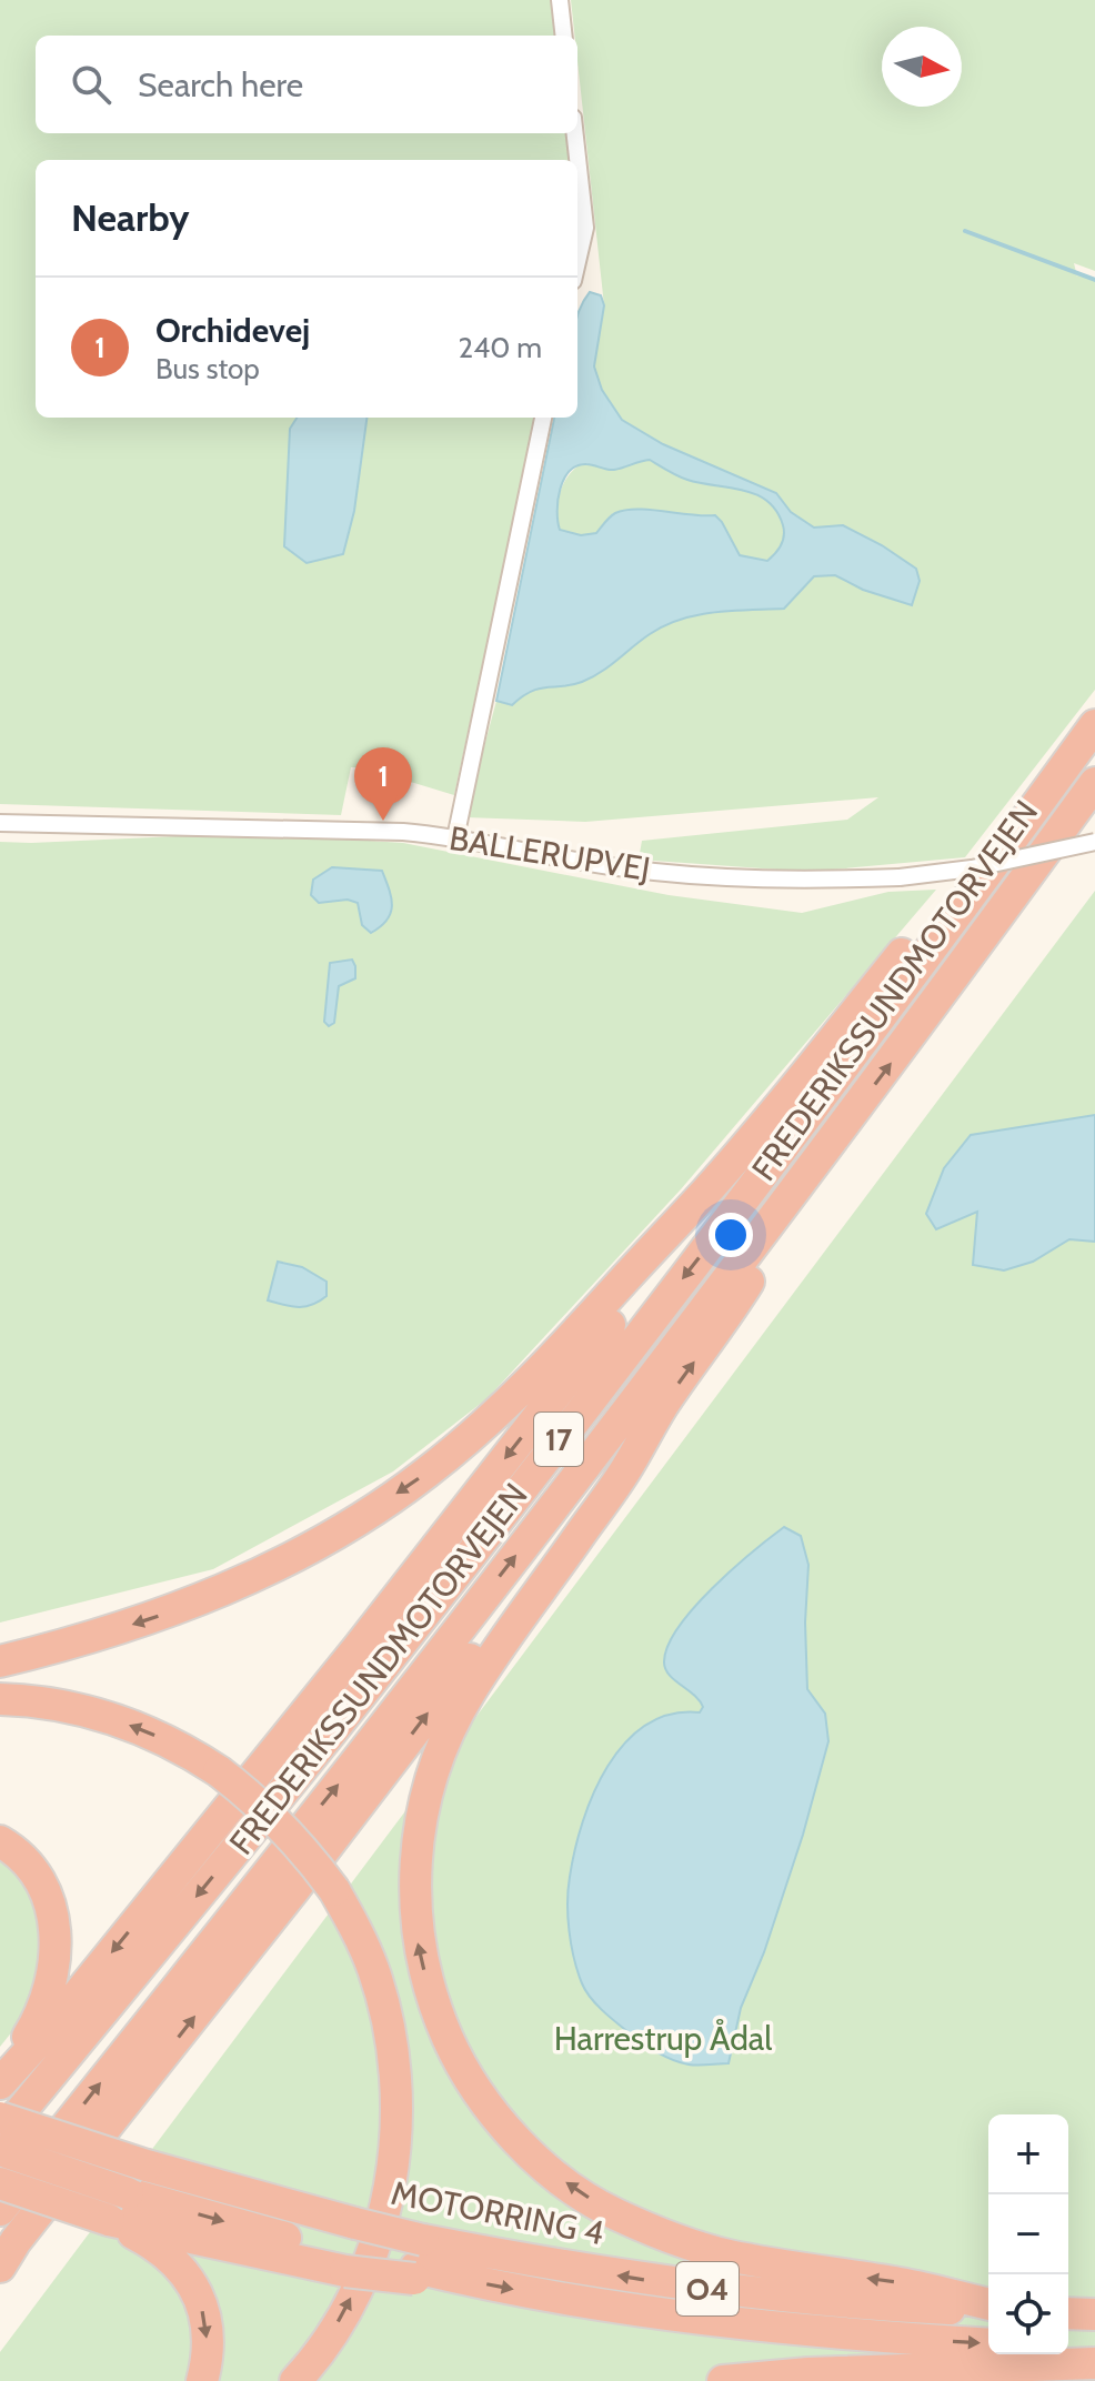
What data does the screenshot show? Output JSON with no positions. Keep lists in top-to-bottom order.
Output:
{
  "streets": {
    "highway": [
      "FREDERIKSSUNDMOTORVEJEN",
      "17",
      "MOTORRING 4",
      "O4"
    ],
    "street": ["BALLERUPVEJ"]
  },
  "parks": ["Harrestrup Ådal"],
  "north": "right",
  "page": {
    "search": "Search here",
    "heading": "Nearby",
    "list": [
      {
        "mark": "1",
        "name": "Orchidevej",
        "note": "Bus stop",
        "value": "240 m"
      }
    ],
    "pins": "1",
    "map_buttons": ["+", "−"]
  }
}
